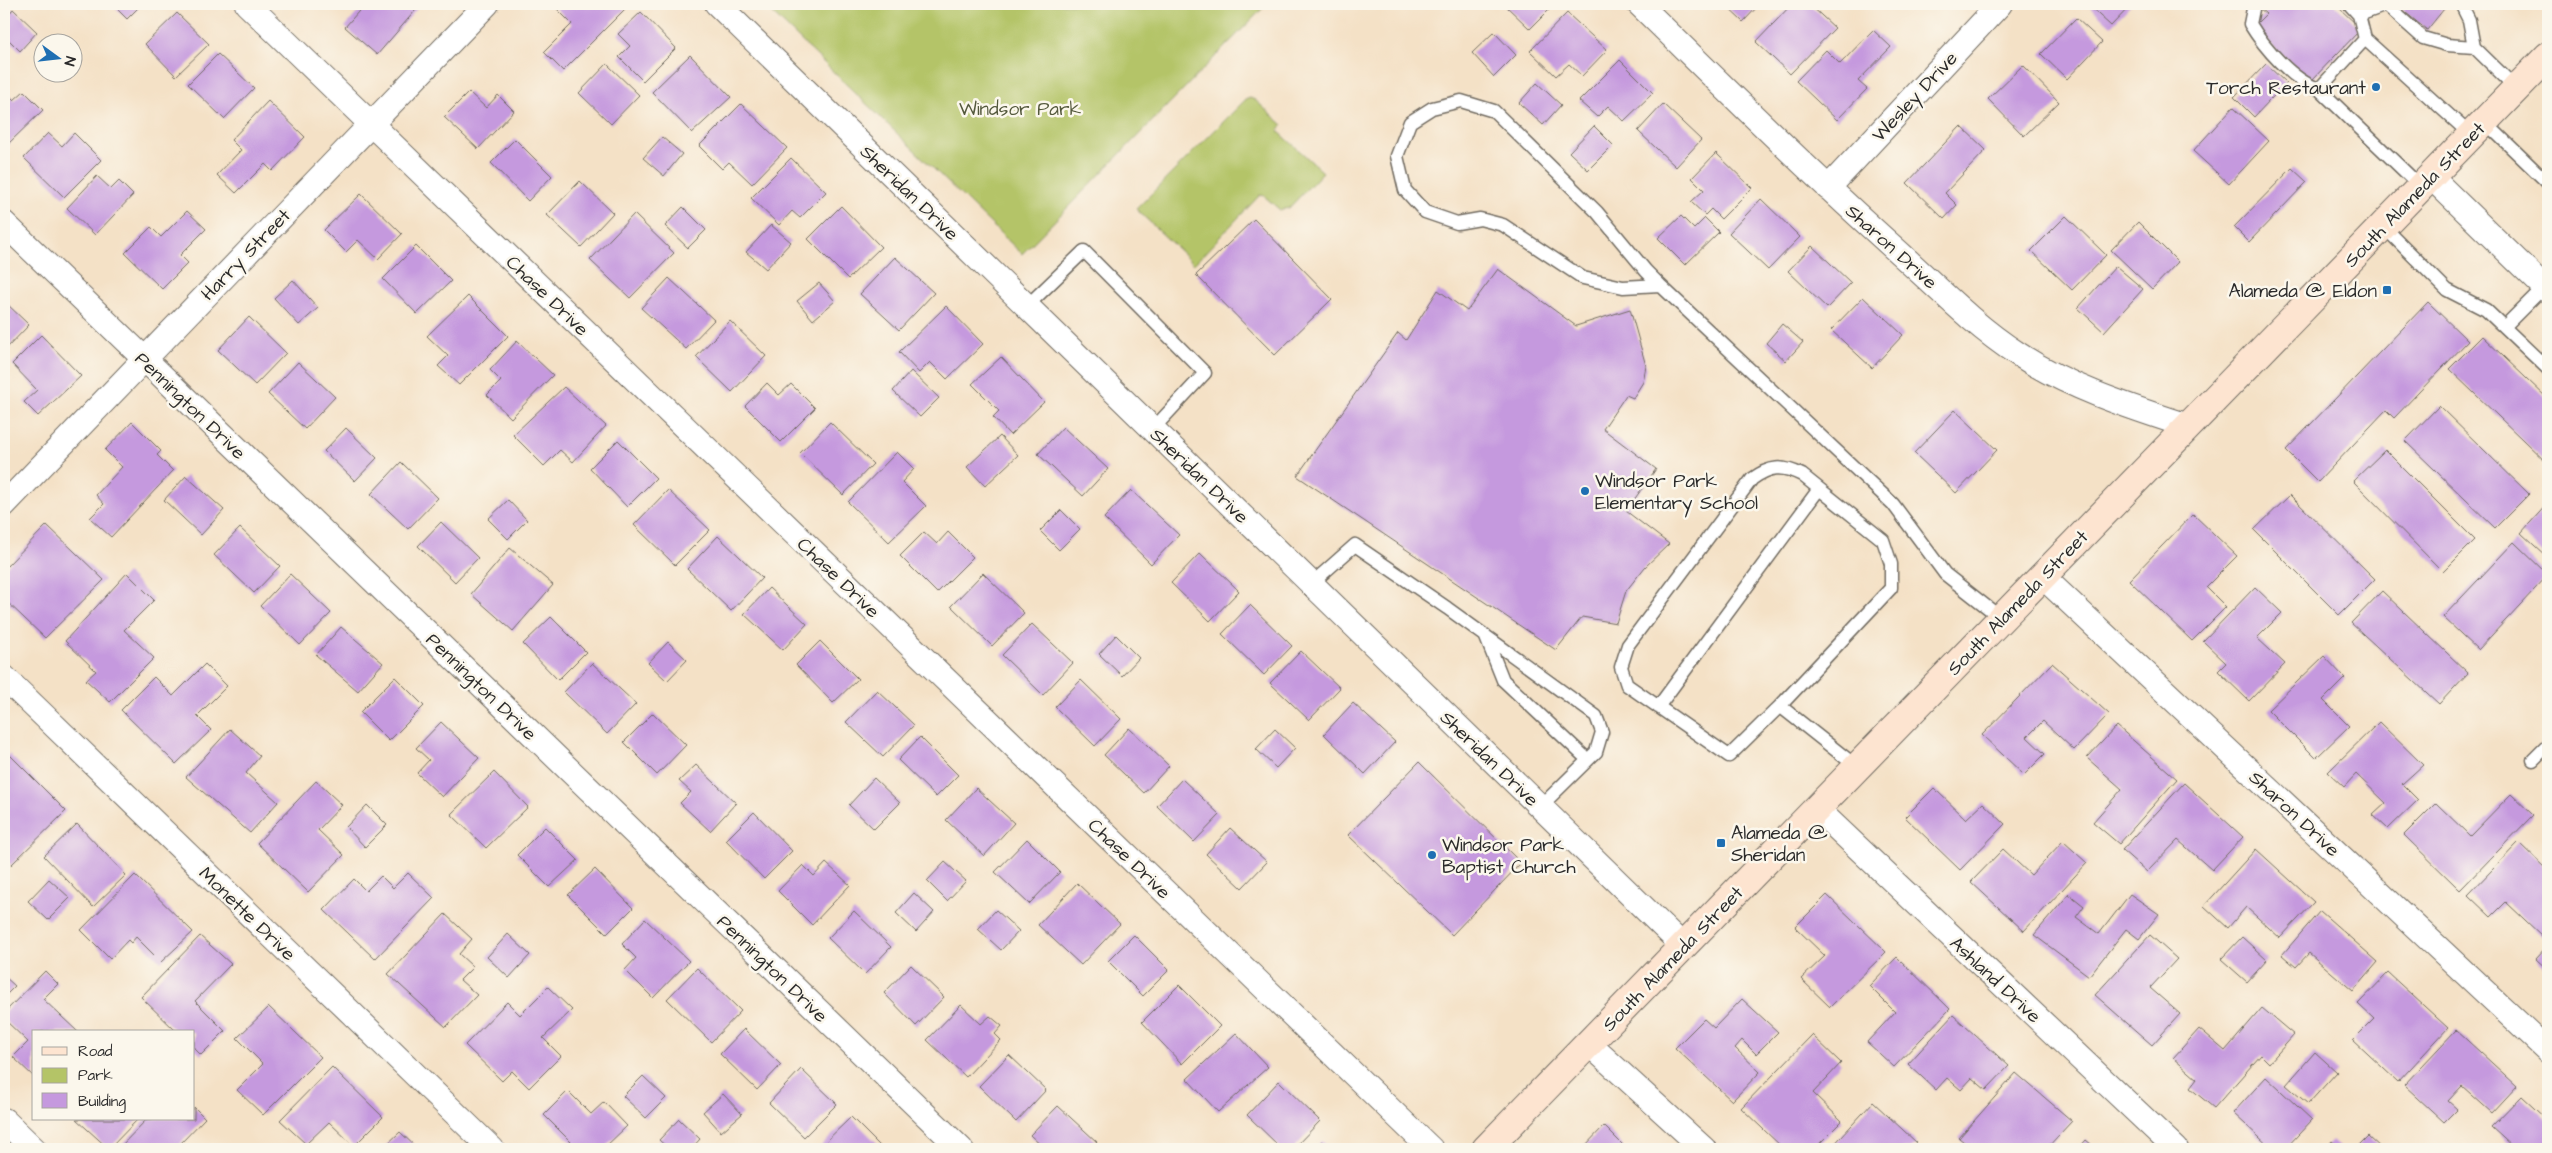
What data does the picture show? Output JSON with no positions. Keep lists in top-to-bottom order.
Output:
{
  "streets": {
    "main road": ["South Alameda Street"],
    "street": [
      "Wesley Drive",
      "Sheridan Drive",
      "Sharon Drive",
      "Harry Street",
      "Chase Drive",
      "Pennington Drive",
      "Monette Drive",
      "Ashland Drive"
    ]
  },
  "crossings": [
    ["Wesley Drive", "Sharon Drive"],
    ["Sheridan Drive", "South Alameda Street"],
    ["South Alameda Street", "Sharon Drive"],
    ["South Alameda Street", "Ashland Drive"],
    ["Harry Street", "Chase Drive"],
    ["Harry Street", "Pennington Drive"]
  ],
  "parks": ["Windsor Park"],
  "places": {
    "other": ["Torch Restaurant", "Windsor Park Elementary School", "Windsor Park Baptist Church"],
    "transit": ["Alameda @ Eldon", "Alameda @ Sheridan"]
  },
  "legend": ["Road", "Park", "Building"],
  "north": "right"
}
